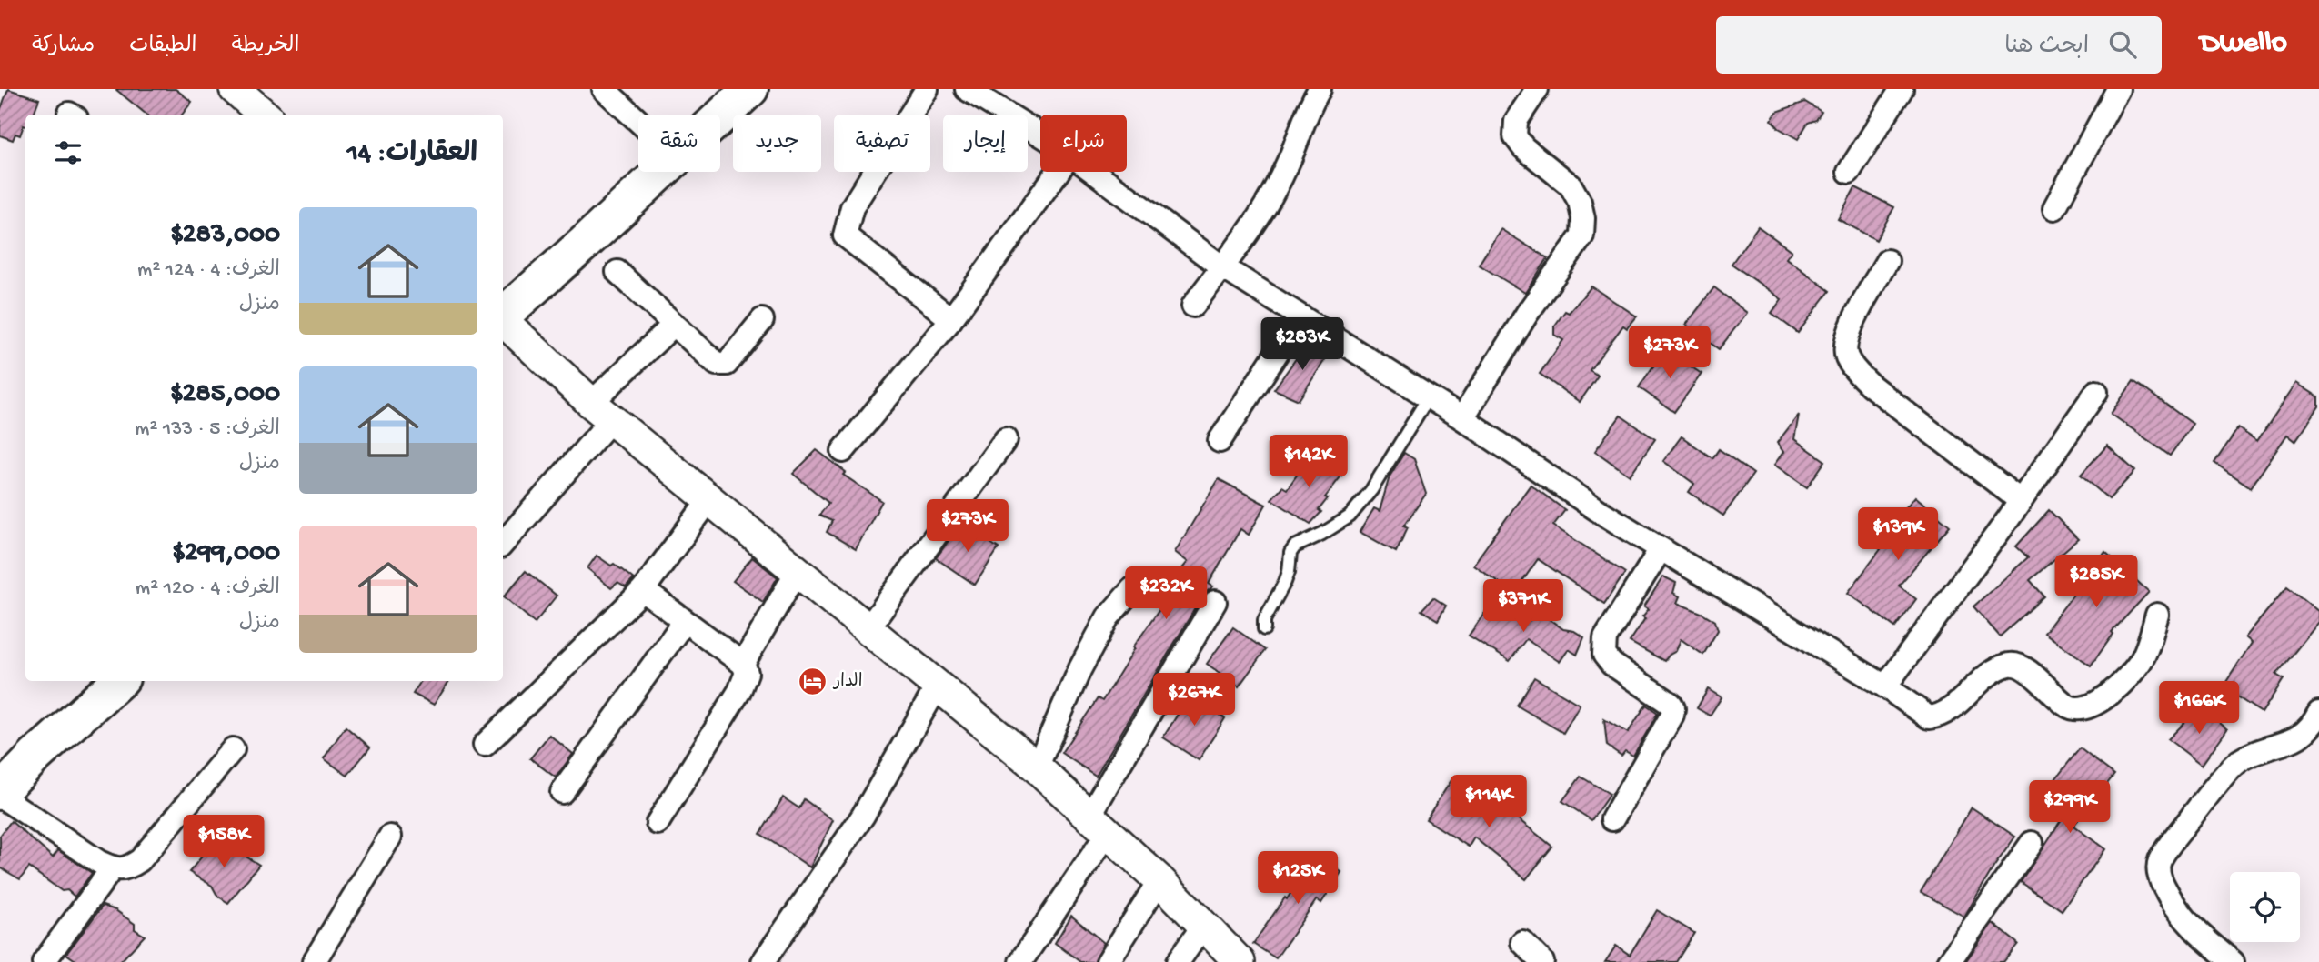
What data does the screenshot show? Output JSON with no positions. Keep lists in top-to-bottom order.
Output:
{
  "places": {
    "hotel": ["الدار"]
  },
  "page": {
    "header": "Dwello",
    "search": "ابحث هنا",
    "nav": ["الخريطة", "الطبقات", "مشاركة"],
    "chip": [
      "شراء",
      "إيجار",
      "تصفية",
      "جديد",
      "شقة"
    ],
    "heading": "العقارات: 14",
    "list": [
      {
        "name": "$283,000",
        "note": "الغرف: 4 · 124 m² · منزل"
      },
      {
        "name": "$285,000",
        "note": "الغرف: 5 · 133 m² · منزل"
      },
      {
        "name": "$299,000",
        "note": "الغرف: 4 · 120 m² · منزل"
      }
    ],
    "price": [
      "$283K",
      "$273K",
      "$142K",
      "$273K",
      "$139K",
      "$285K",
      "$232K",
      "$371K",
      "$267K",
      "$166K",
      "$114K",
      "$299K",
      "$158K",
      "$125K"
    ]
  }
}
